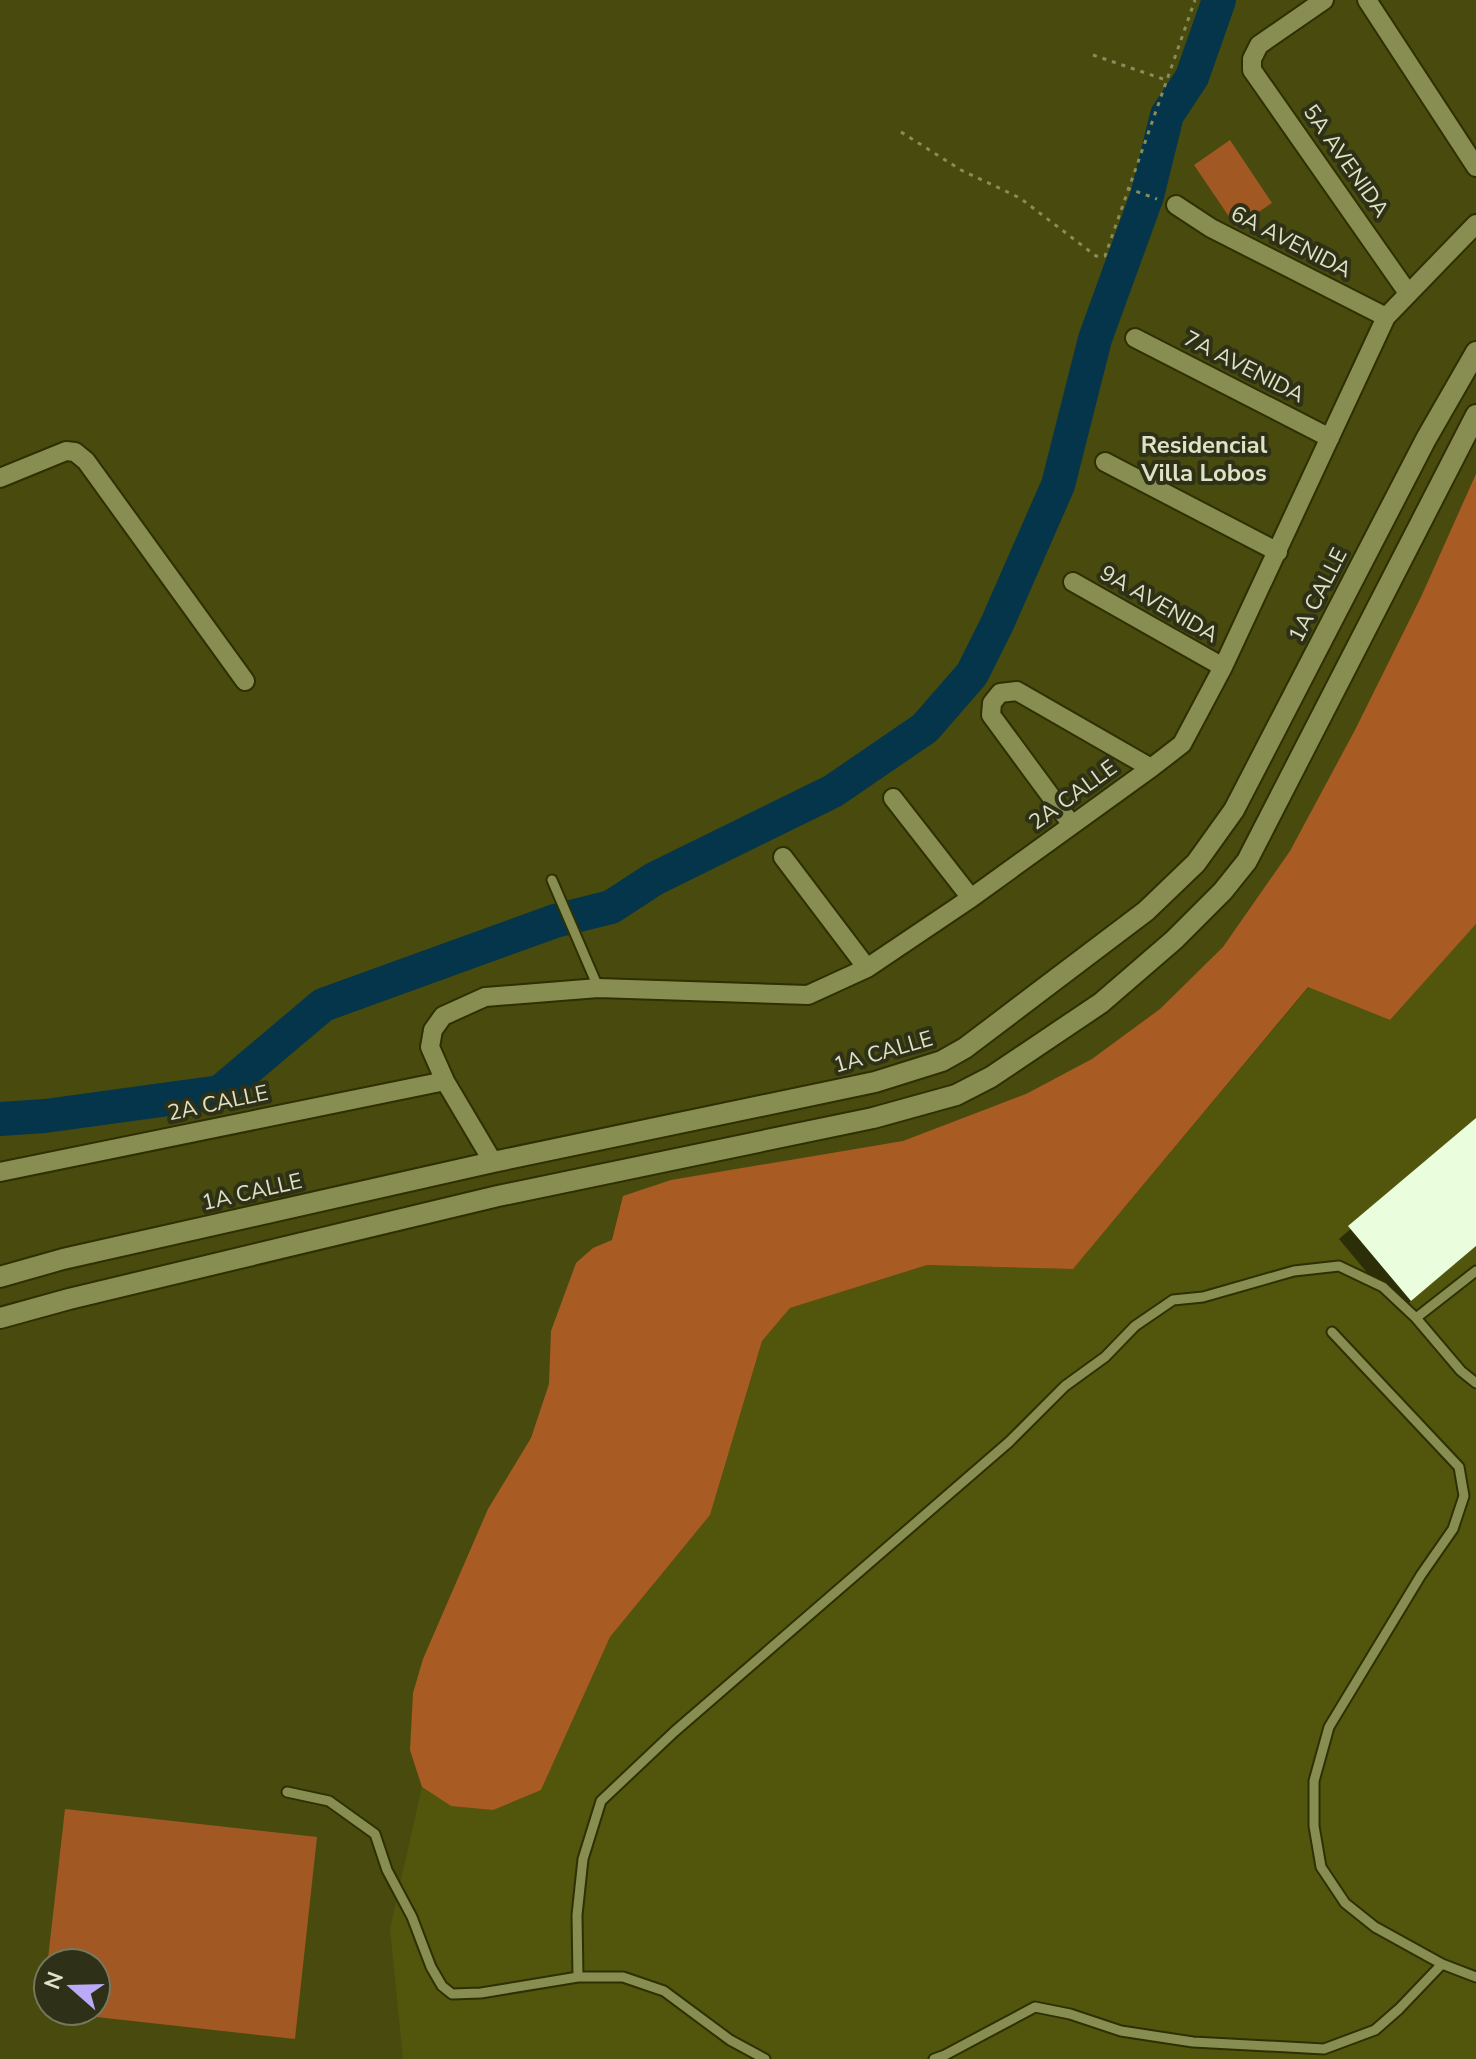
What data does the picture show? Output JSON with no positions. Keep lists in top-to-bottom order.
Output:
{
  "streets": {
    "main road": ["1A CALLE"],
    "street": [
      "5A AVENIDA",
      "6A AVENIDA",
      "7A AVENIDA",
      "9A AVENIDA",
      "2A CALLE"
    ]
  },
  "crossings": [
    ["5A AVENIDA", "2A CALLE"],
    ["6A AVENIDA", "2A CALLE"],
    ["7A AVENIDA", "2A CALLE"],
    ["9A AVENIDA", "2A CALLE"]
  ],
  "districts": ["Residencial Villa Lobos"],
  "north": "left"
}
